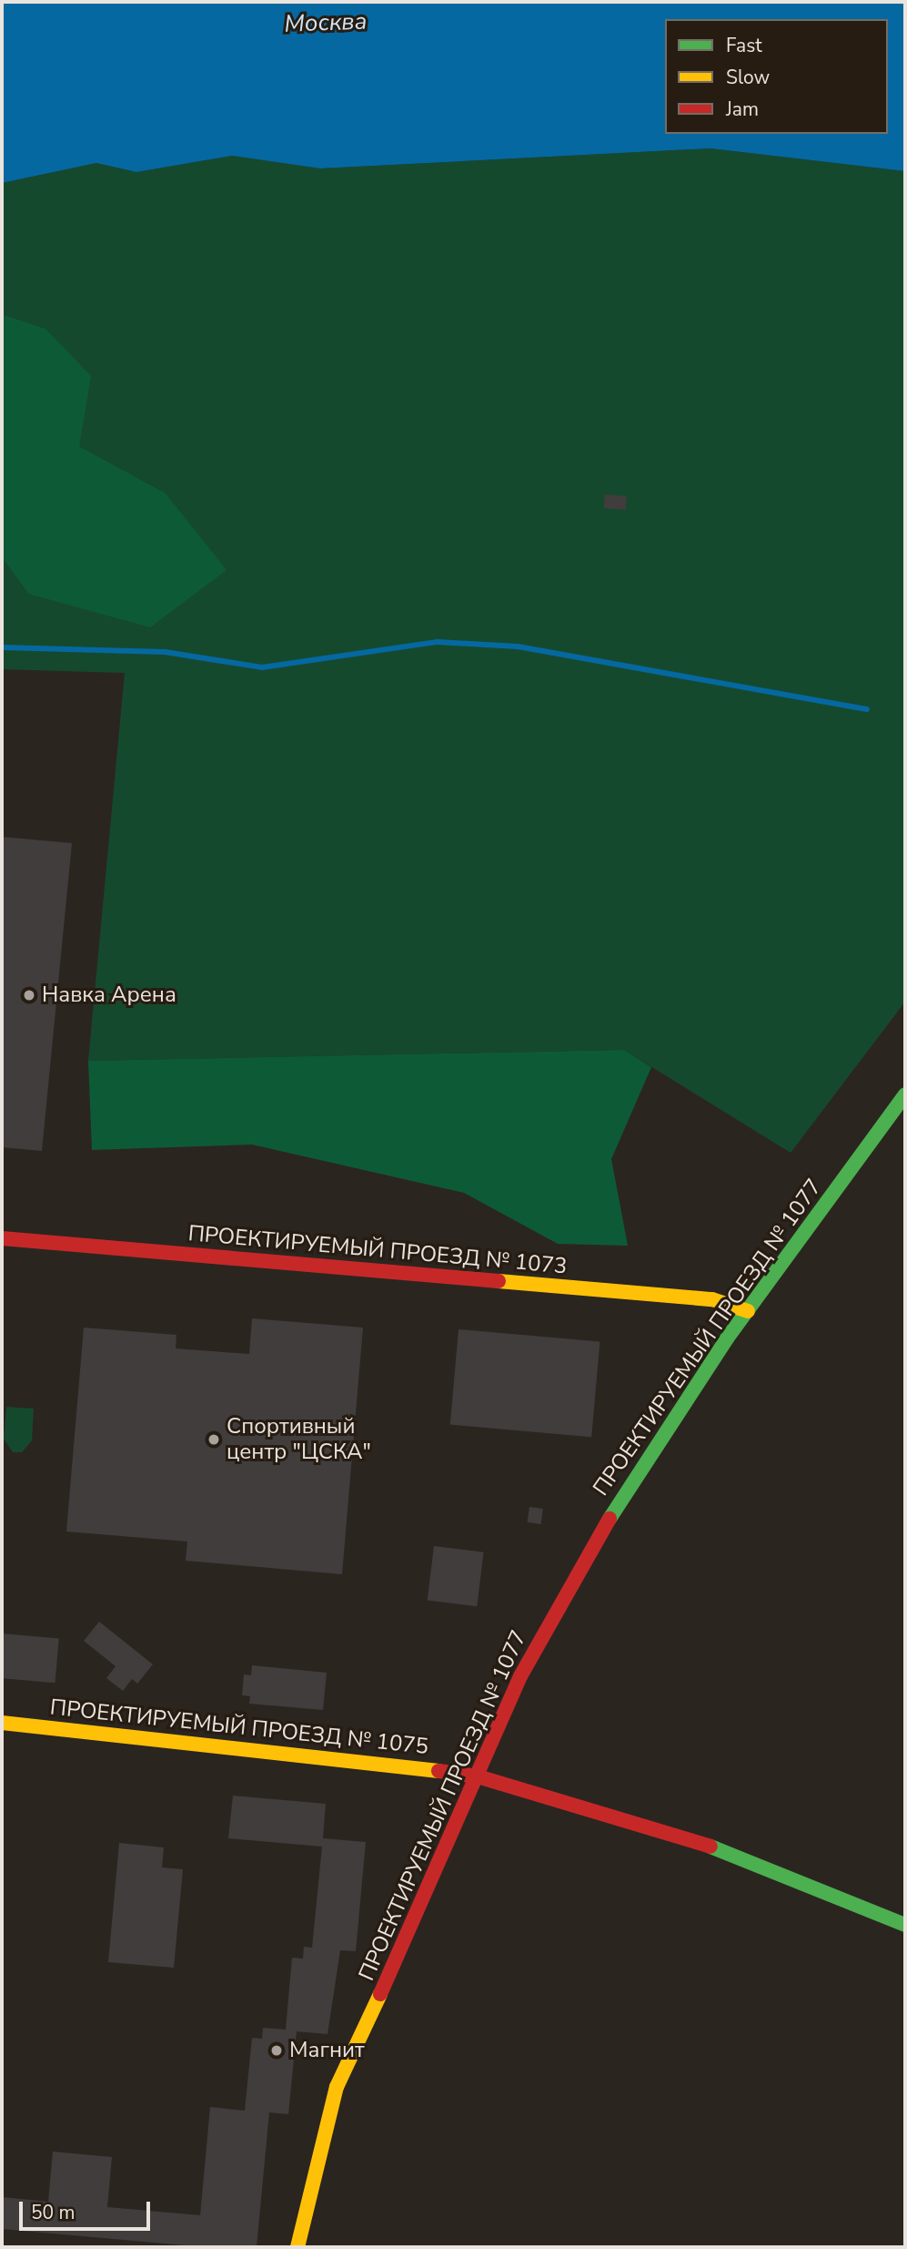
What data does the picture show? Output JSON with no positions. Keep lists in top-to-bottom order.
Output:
{
  "streets": {
    "street": ["ПРОЕКТИРУЕМЫЙ ПРОЕЗД № 1073", "ПРОЕКТИРУЕМЫЙ ПРОЕЗД № 1077", "ПРОЕКТИРУЕМЫЙ ПРОЕЗД № 1075"]
  },
  "crossings": [
    ["ПРОЕКТИРУЕМЫЙ ПРОЕЗД № 1073", "ПРОЕКТИРУЕМЫЙ ПРОЕЗД № 1077"],
    ["ПРОЕКТИРУЕМЫЙ ПРОЕЗД № 1077", "ПРОЕКТИРУЕМЫЙ ПРОЕЗД № 1075"]
  ],
  "water": ["Москва"],
  "places": ["Навка Арена", "Спортивный центр \"ЦСКА\"", "Магнит"],
  "legend": ["Fast", "Slow", "Jam"],
  "scale_bar": "50 m"
}
